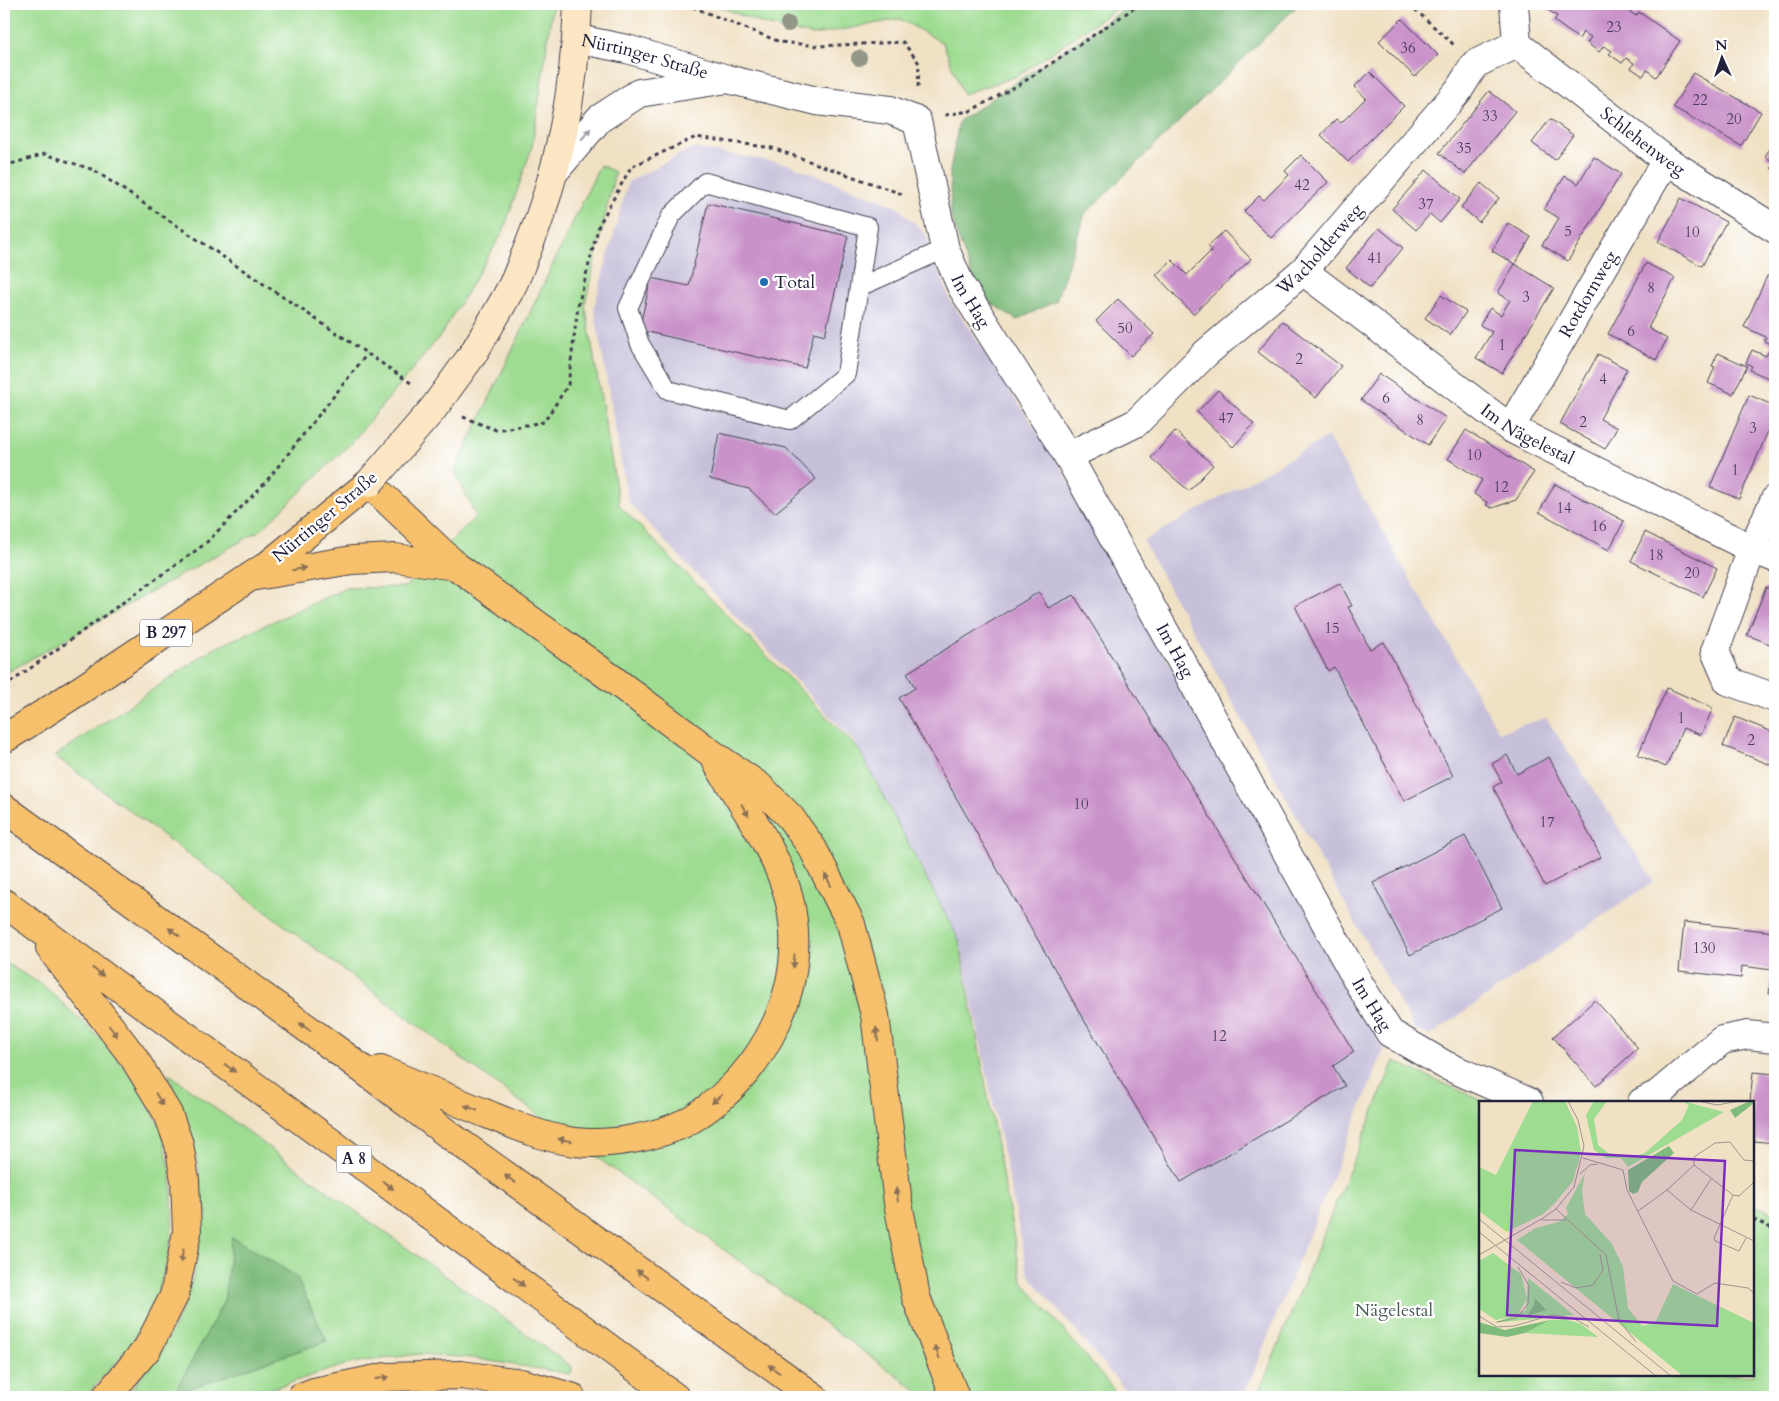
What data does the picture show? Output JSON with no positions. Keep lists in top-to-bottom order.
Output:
{
  "streets": {
    "main road": ["Nürtinger Straße", "B 297", "A 8"],
    "street": [
      "Schlehenweg",
      "Wacholderweg",
      "Rotdornweg",
      "Im Hag",
      "Im Nägelestal"
    ]
  },
  "crossings": [
    ["Nürtinger Straße", "Im Hag"],
    ["Schlehenweg", "Rotdornweg"],
    ["Wacholderweg", "Im Hag"],
    ["Wacholderweg", "Im Nägelestal"],
    ["Rotdornweg", "Im Nägelestal"]
  ],
  "parks": ["Nägelestal"],
  "places": ["Total"],
  "house_numbers": [
    "23",
    "36",
    "22",
    "33",
    "20",
    "35",
    "42",
    "37",
    "5",
    "10",
    "41",
    "8",
    "3",
    "50",
    "6",
    "1",
    "2",
    "4",
    "6",
    "47",
    "8",
    "2",
    "3",
    "10",
    "1",
    "12",
    "14",
    "16",
    "18",
    "20",
    "15",
    "1",
    "2",
    "10",
    "17",
    "130",
    "12"
  ],
  "north": "top"
}
